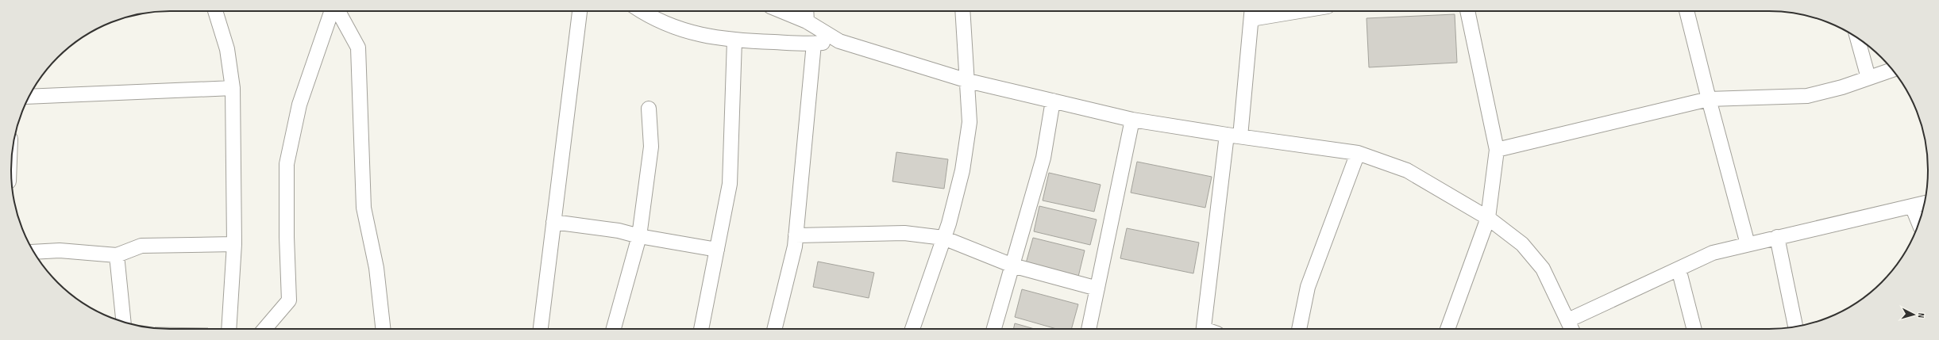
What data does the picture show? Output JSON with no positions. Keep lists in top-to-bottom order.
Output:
{
  "north": "right"
}
